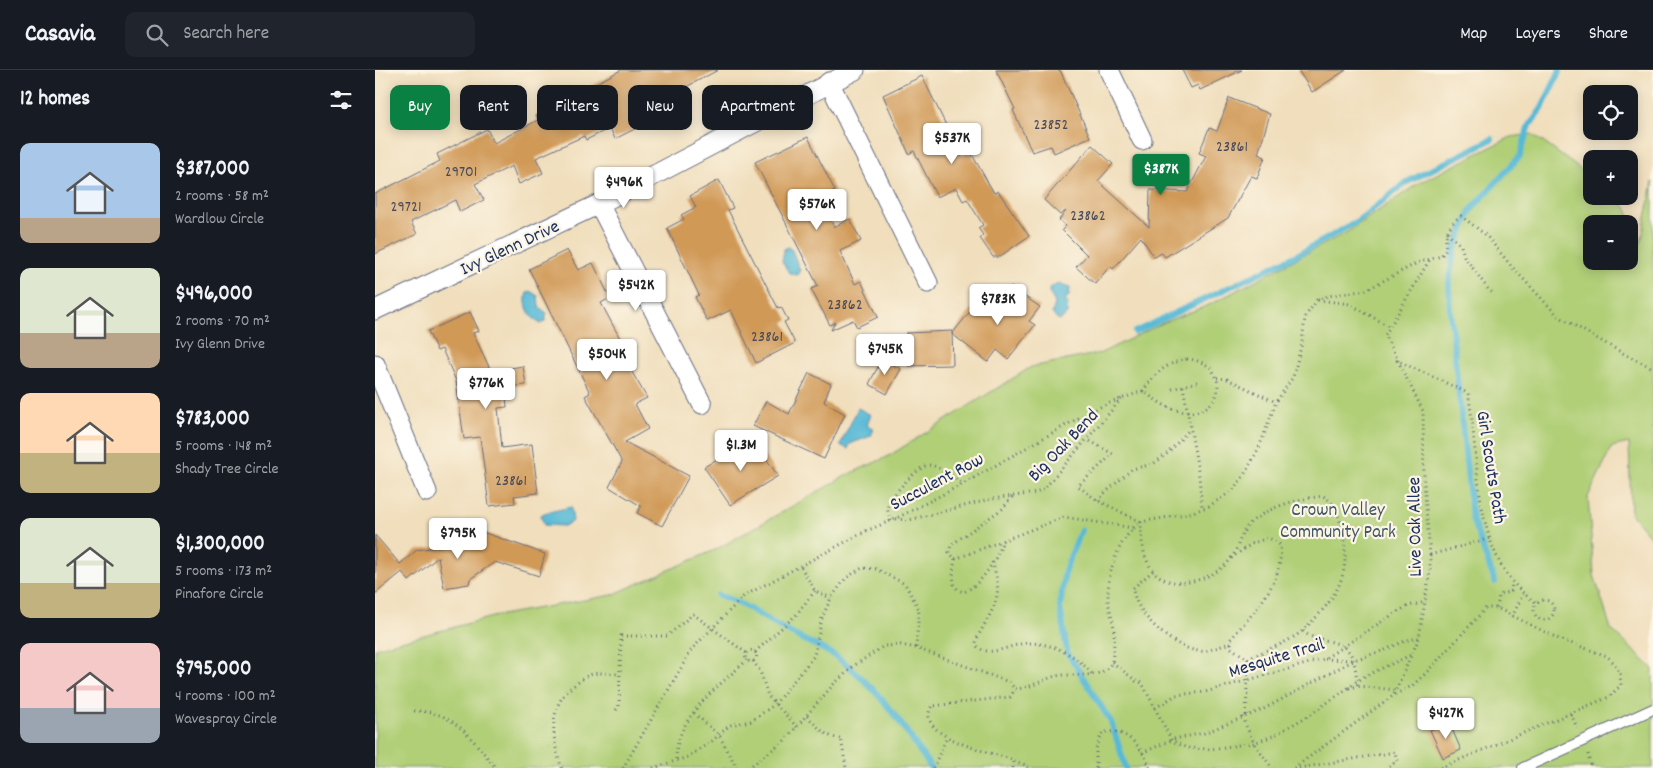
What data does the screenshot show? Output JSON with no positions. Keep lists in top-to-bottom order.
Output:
{
  "streets": {
    "street": ["Ivy Glenn Drive"],
    "path": [
      "Big Oak Bend",
      "Girl Scouts Path",
      "Succulent Row",
      "Live Oak Allee",
      "Mesquite Trail"
    ]
  },
  "crossings": [
    ["Big Oak Bend", "Succulent Row"],
    ["Girl Scouts Path", "Live Oak Allee"],
    ["Live Oak Allee", "Mesquite Trail"]
  ],
  "parks": ["Crown Valley Community Park"],
  "house_numbers": [
    "23852",
    "23861",
    "29701",
    "29721",
    "23862",
    "23862",
    "23861",
    "23861"
  ],
  "page": {
    "header": "Casavia",
    "search": "Search here",
    "nav": ["Map", "Layers", "Share"],
    "heading": "12 homes",
    "map_buttons": ["+", "−"],
    "chip": [
      "Buy",
      "Rent",
      "Filters",
      "New",
      "Apartment"
    ],
    "price": [
      "$537K",
      "$387K",
      "$496K",
      "$576K",
      "$542K",
      "$783K",
      "$745K",
      "$504K",
      "$776K",
      "$1.3M",
      "$795K",
      "$427K"
    ],
    "list": [
      {
        "name": "$387,000",
        "note": "2 rooms · 58 m² · Wardlow Circle"
      },
      {
        "name": "$496,000",
        "note": "2 rooms · 70 m² · Ivy Glenn Drive"
      },
      {
        "name": "$783,000",
        "note": "5 rooms · 148 m² · Shady Tree Circle"
      },
      {
        "name": "$1,300,000",
        "note": "5 rooms · 173 m² · Pinafore Circle"
      },
      {
        "name": "$795,000",
        "note": "4 rooms · 100 m² · Wavespray Circle"
      }
    ]
  }
}
